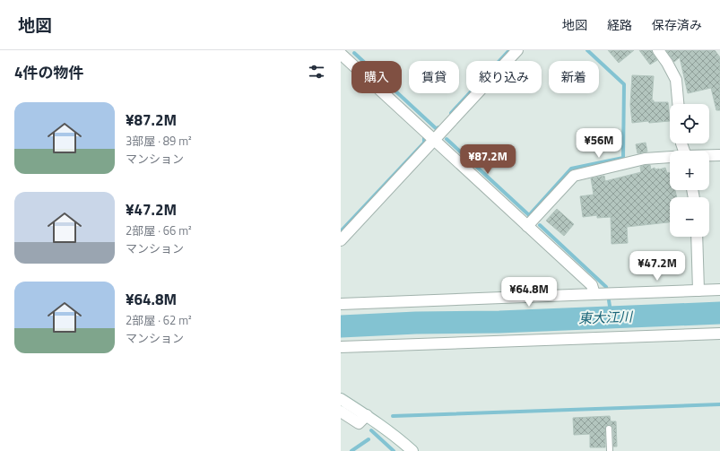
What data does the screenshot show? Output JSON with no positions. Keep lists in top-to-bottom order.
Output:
{
  "water": ["東大江川"],
  "page": {
    "header": "地図",
    "nav": ["地図", "経路", "保存済み"],
    "heading": "4件の物件",
    "chip": [
      "購入",
      "賃貸",
      "絞り込み",
      "新着"
    ],
    "list": [
      {
        "name": "¥87.2M",
        "note": "3部屋 · 89 m² · マンション"
      },
      {
        "name": "¥47.2M",
        "note": "2部屋 · 66 m² · マンション"
      },
      {
        "name": "¥64.8M",
        "note": "2部屋 · 62 m² · マンション"
      }
    ],
    "map_buttons": ["+", "−"],
    "price": [
      "¥56M",
      "¥87.2M",
      "¥47.2M",
      "¥64.8M"
    ]
  }
}
